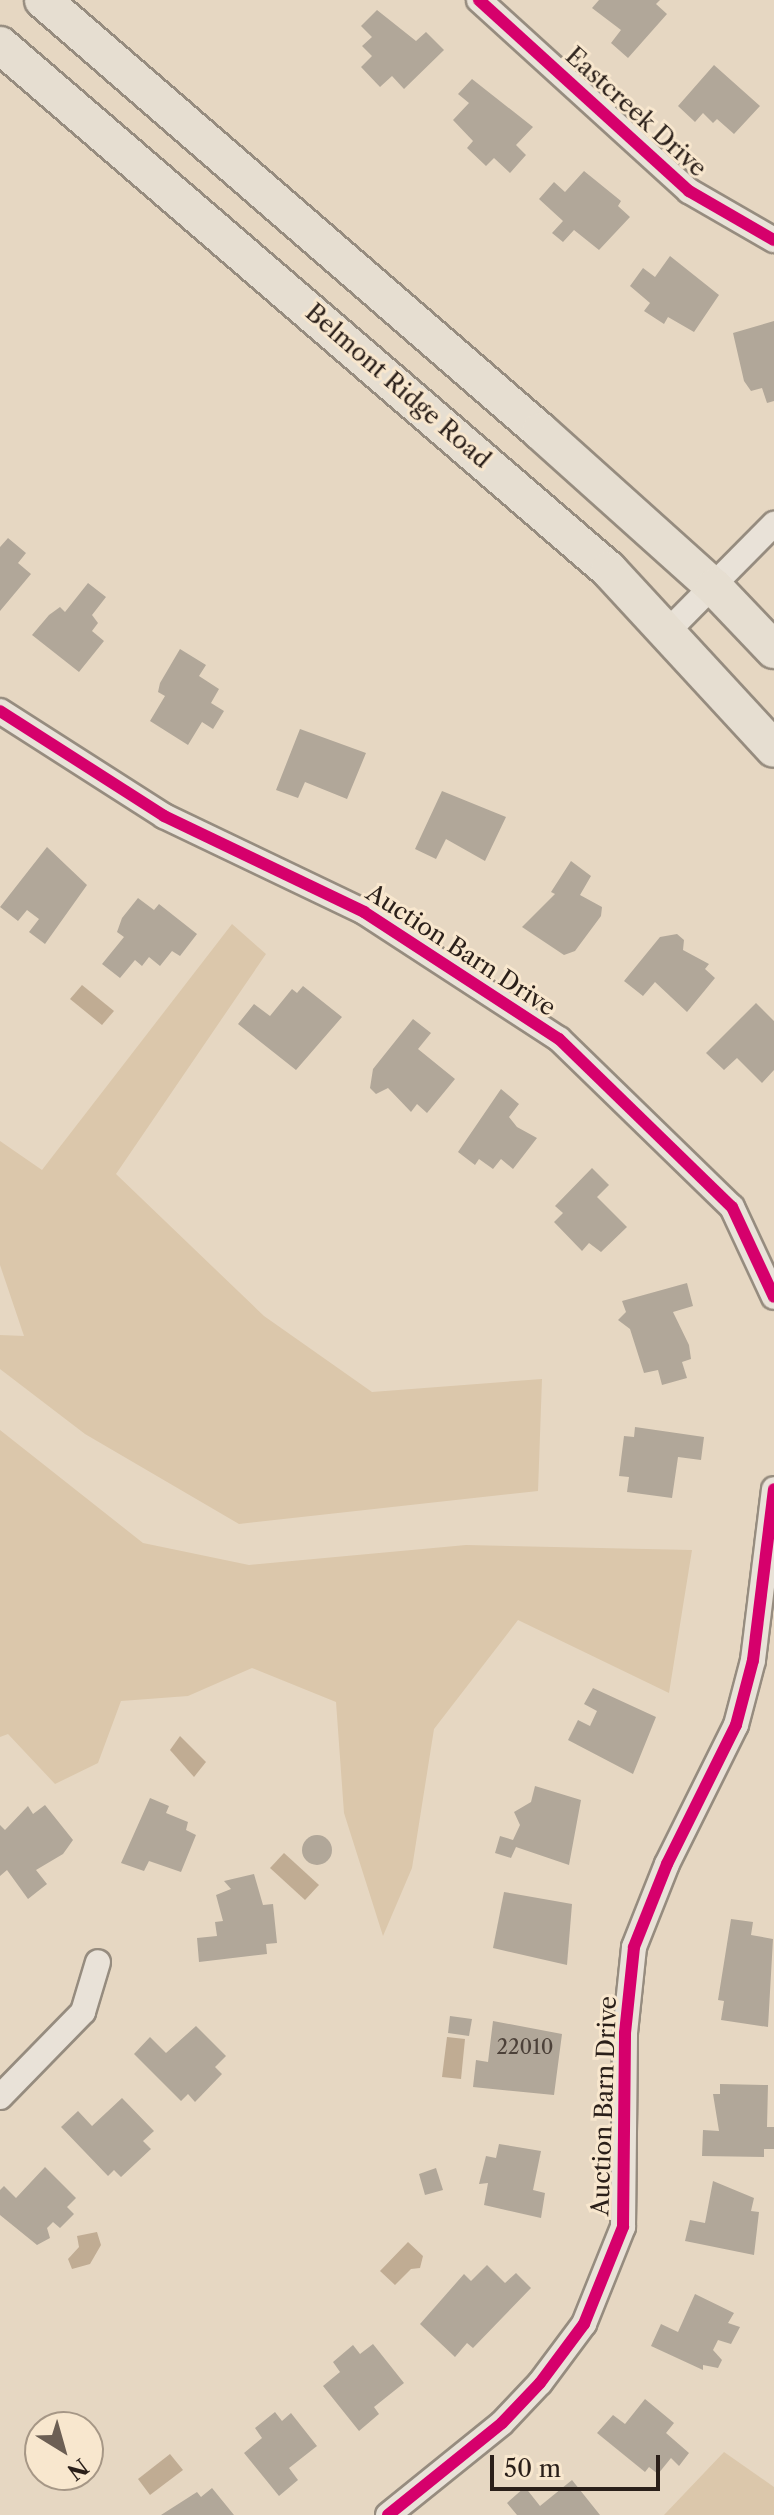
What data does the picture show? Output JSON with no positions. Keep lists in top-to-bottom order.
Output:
{
  "streets": {
    "main road": ["Belmont Ridge Road"],
    "street": ["Eastcreek Drive", "Auction Barn Drive"]
  },
  "house_numbers": ["22010"],
  "scale_bar": "50 m",
  "north": "bottom right"
}
